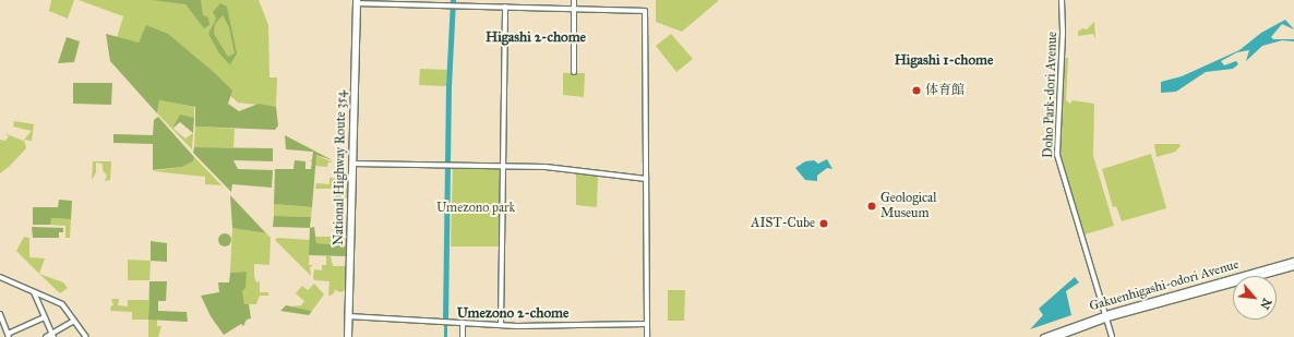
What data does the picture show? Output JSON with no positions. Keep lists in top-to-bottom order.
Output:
{
  "streets": {
    "highway": ["National Highway Route 354"],
    "main road": ["Gakuenhigashi-odori Avenue"],
    "street": ["Doho Park-dori Avenue"]
  },
  "crossings": [
    ["Doho Park-dori Avenue", "Gakuenhigashi-odori Avenue"]
  ],
  "districts": ["Higashi 2-chome", "Higashi 1-chome", "Umezono 2-chome"],
  "parks": ["Umezono park"],
  "places": ["体育館", "Geological Museum", "AIST-Cube"],
  "north": "bottom right"
}
